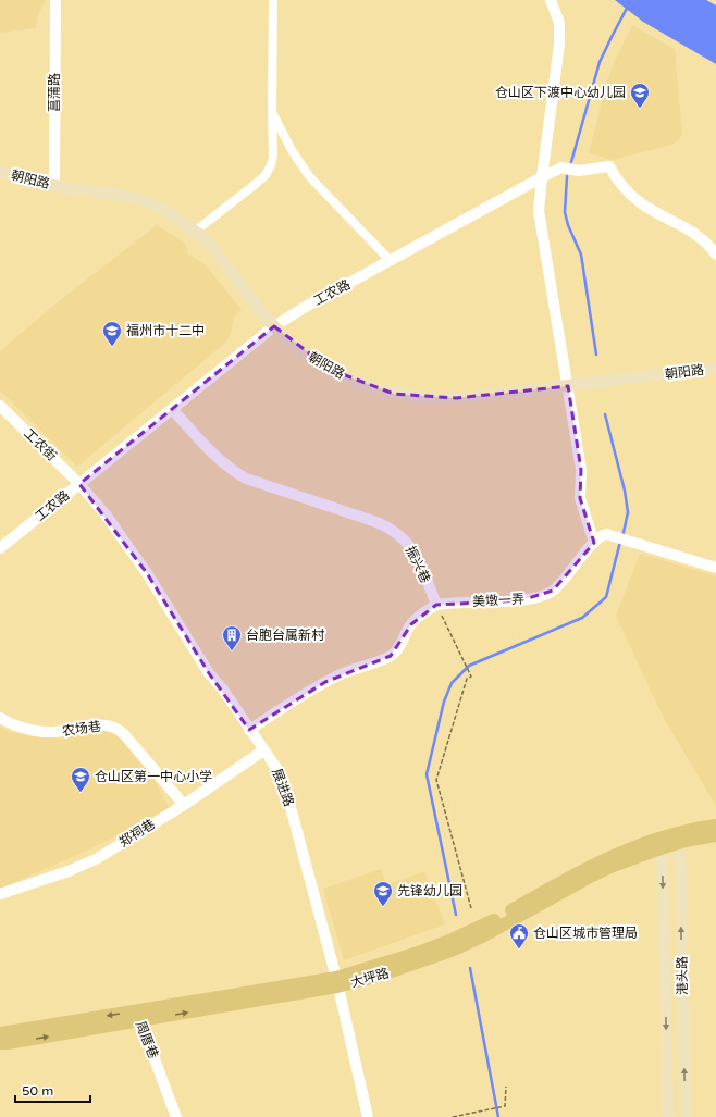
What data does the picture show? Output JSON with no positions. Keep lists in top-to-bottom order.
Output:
{
  "streets": {
    "main road": ["朝阳路", "港头路"],
    "street": [
      "菖蒲路",
      "工农路",
      "工农街",
      "振兴巷",
      "美墩一弄",
      "农场巷",
      "展进路",
      "郑祠巷",
      "周厝巷"
    ]
  },
  "crossings": [
    ["菖蒲路", "朝阳路"],
    ["朝阳路", "工农路"],
    ["工农路", "工农街"],
    ["工农路", "振兴巷"],
    ["工农路", "展进路"],
    ["工农街", "展进路"],
    ["振兴巷", "美墩一弄"],
    ["农场巷", "郑祠巷"],
    ["展进路", "郑祠巷"]
  ],
  "places": {
    "school or university": [
      "仓山区下渡中心幼儿园",
      "福州市十二中",
      "仓山区第一中心小学",
      "先锋幼儿园"
    ],
    "building": ["台胞台属新村"],
    "public building": ["仓山区城市管理局"]
  },
  "scale_bar": "50 m"
}
